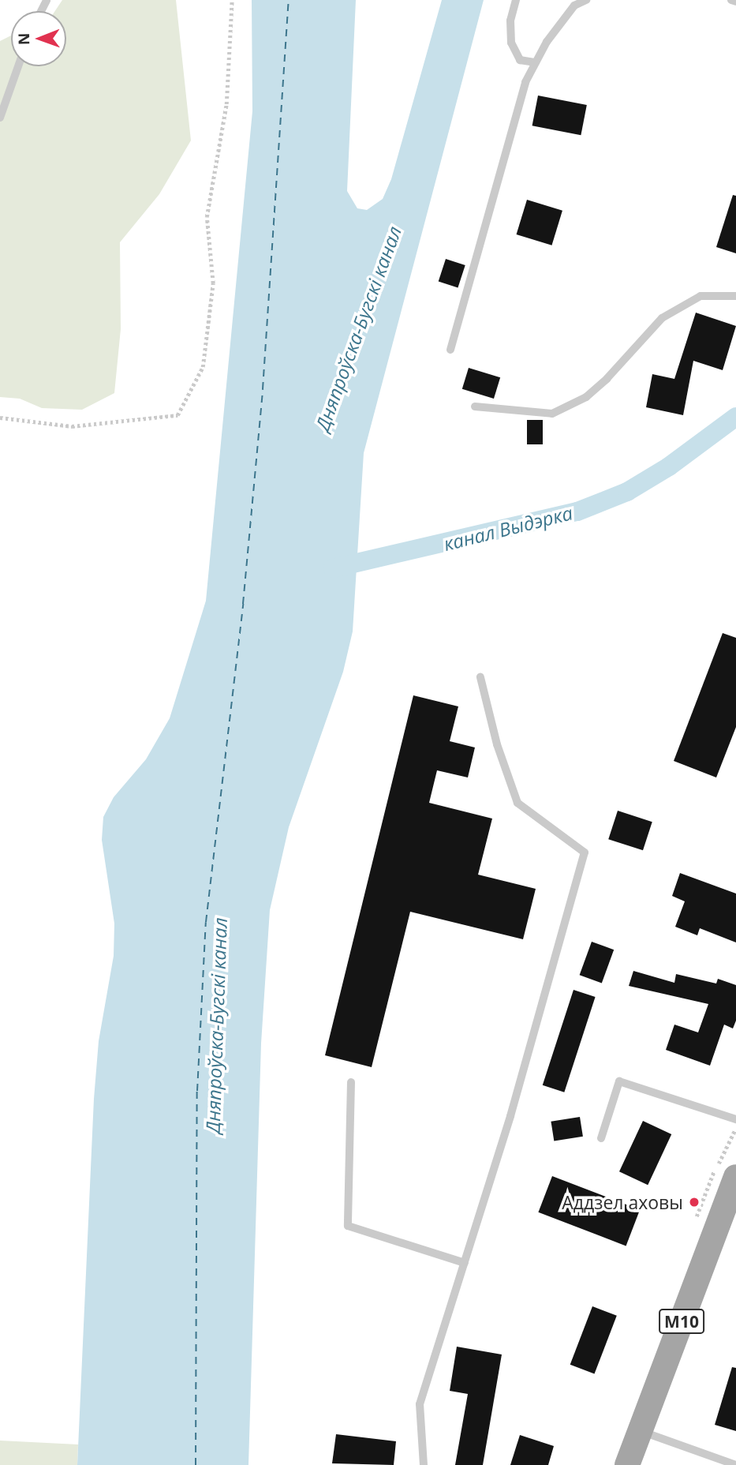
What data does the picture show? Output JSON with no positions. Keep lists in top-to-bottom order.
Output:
{
  "streets": {
    "main road": ["М10"]
  },
  "water": ["Дняпроўска-Бугскі канал", "канал Выдэрка"],
  "places": ["Аддзел аховы"],
  "north": "left"
}
